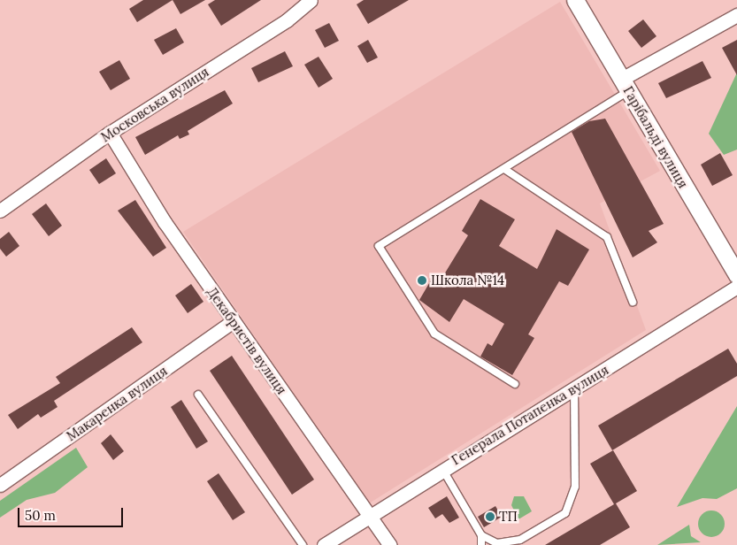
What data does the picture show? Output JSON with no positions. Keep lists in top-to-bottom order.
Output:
{
  "streets": {
    "street": [
      "Московська вулиця",
      "Гарібальді вулиця",
      "Декабристів вулиця",
      "Макаренка вулиця",
      "Генерала Потапенка вулиця"
    ]
  },
  "crossings": [
    ["Московська вулиця", "Декабристів вулиця"],
    ["Декабристів вулиця", "Макаренка вулиця"],
    ["Декабристів вулиця", "Генерала Потапенка вулиця"]
  ],
  "places": ["Школа №14", "ТП"],
  "scale_bar": "50 m"
}
